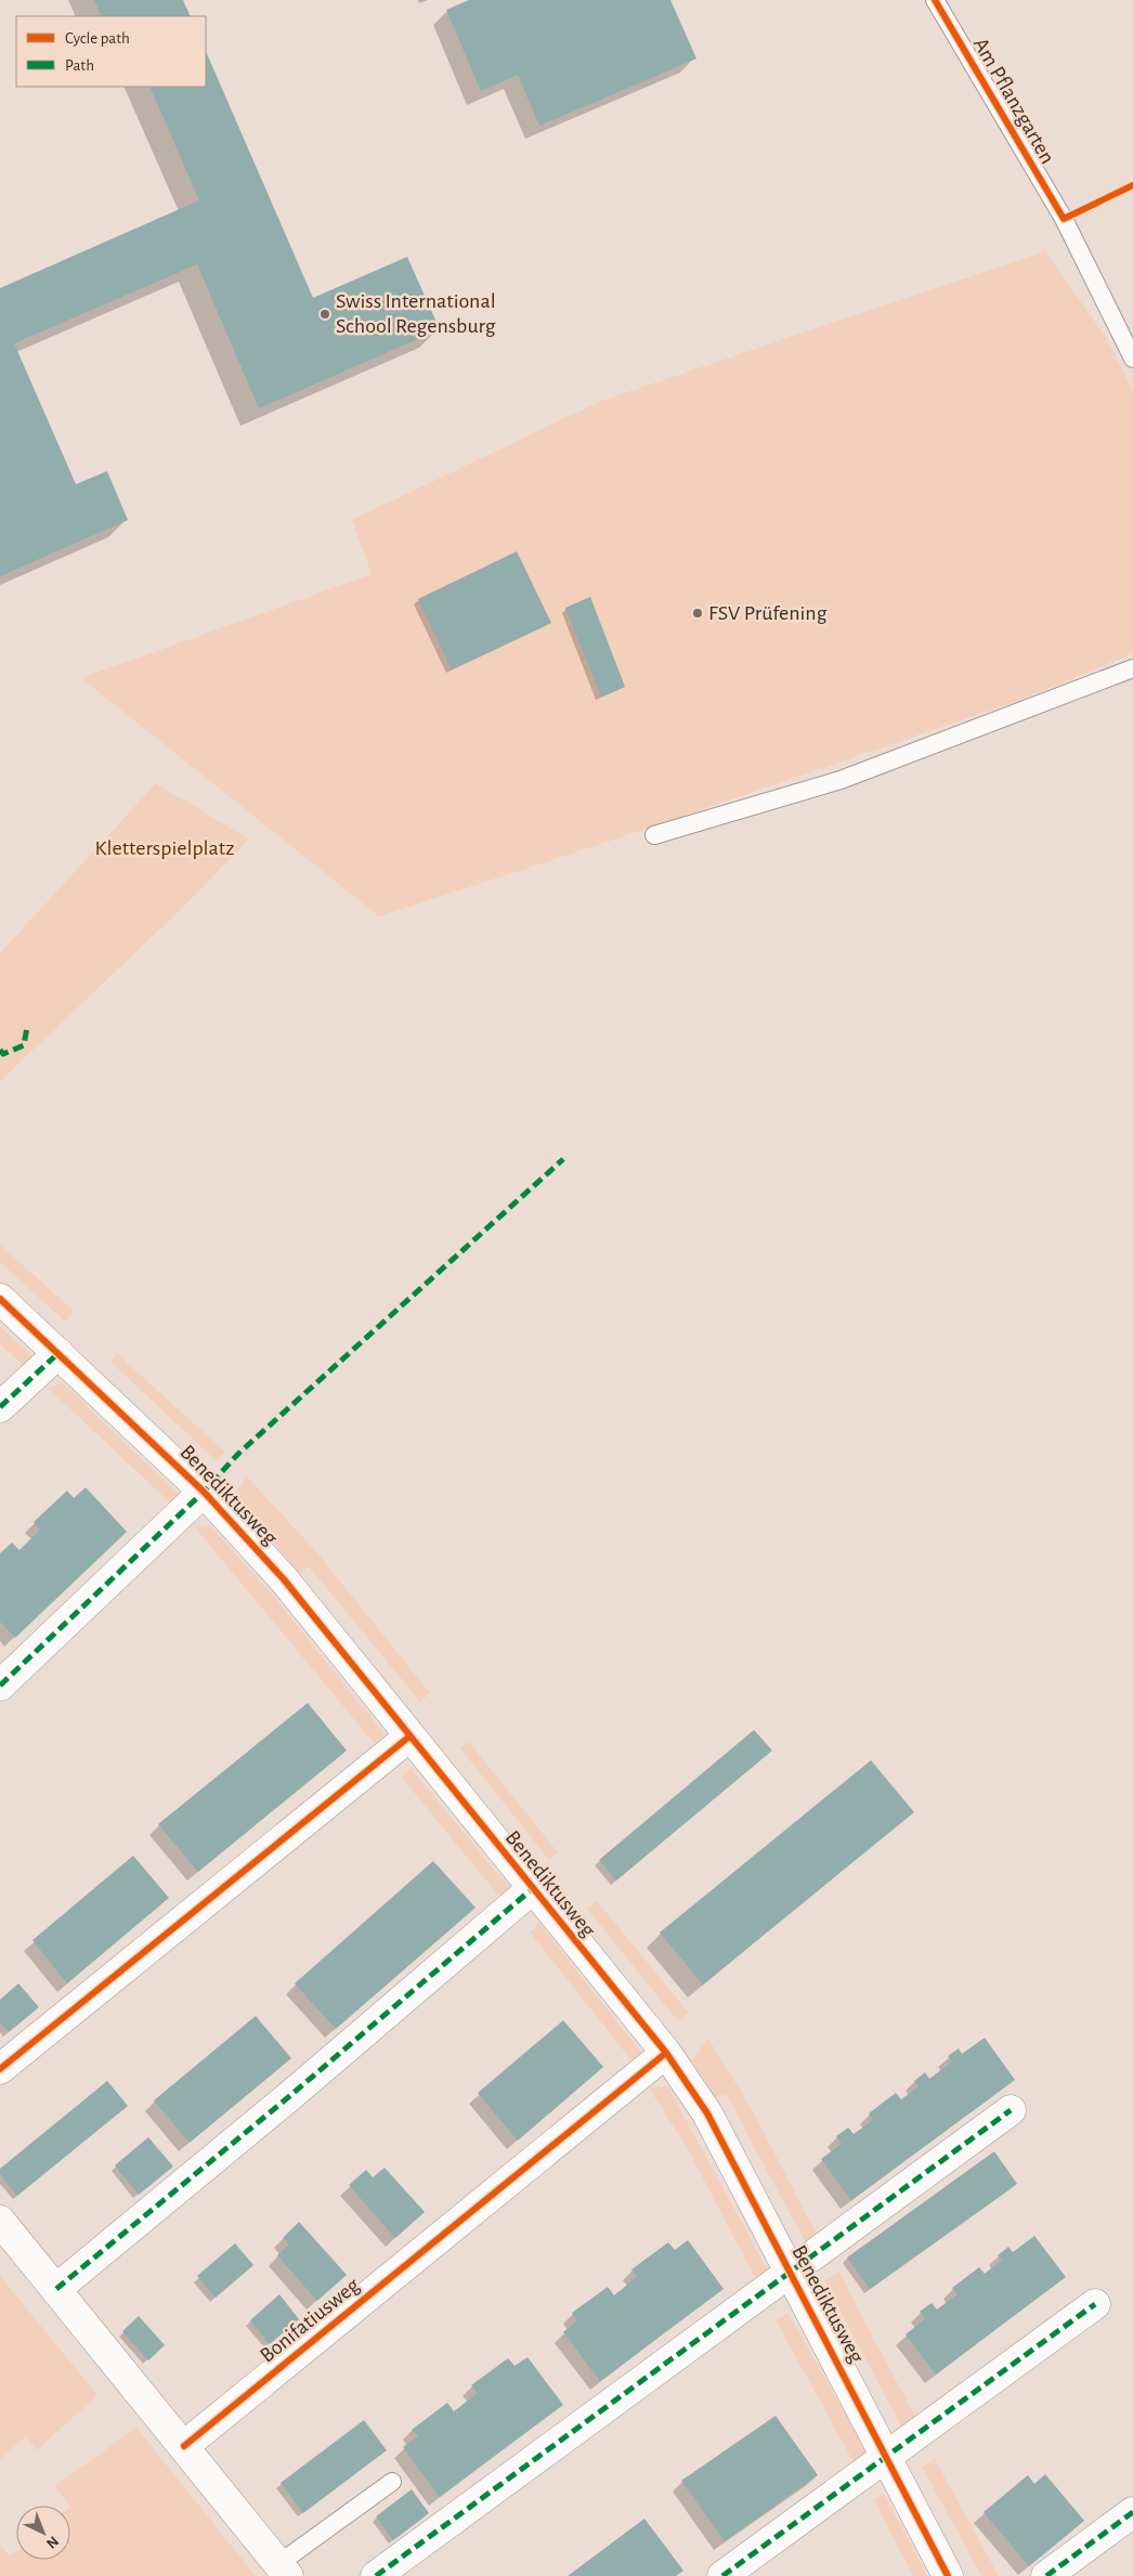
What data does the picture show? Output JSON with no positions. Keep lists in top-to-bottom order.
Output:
{
  "streets": {
    "street": ["Benediktusweg", "Bonifatiusweg"],
    "lane": ["Am Pflanzgarten"]
  },
  "crossings": [
    ["Benediktusweg", "Bonifatiusweg"]
  ],
  "parks": ["Kletterspielplatz"],
  "places": ["Swiss International School Regensburg", "FSV Prüfening"],
  "legend": ["Cycle path", "Path"],
  "north": "bottom right"
}
